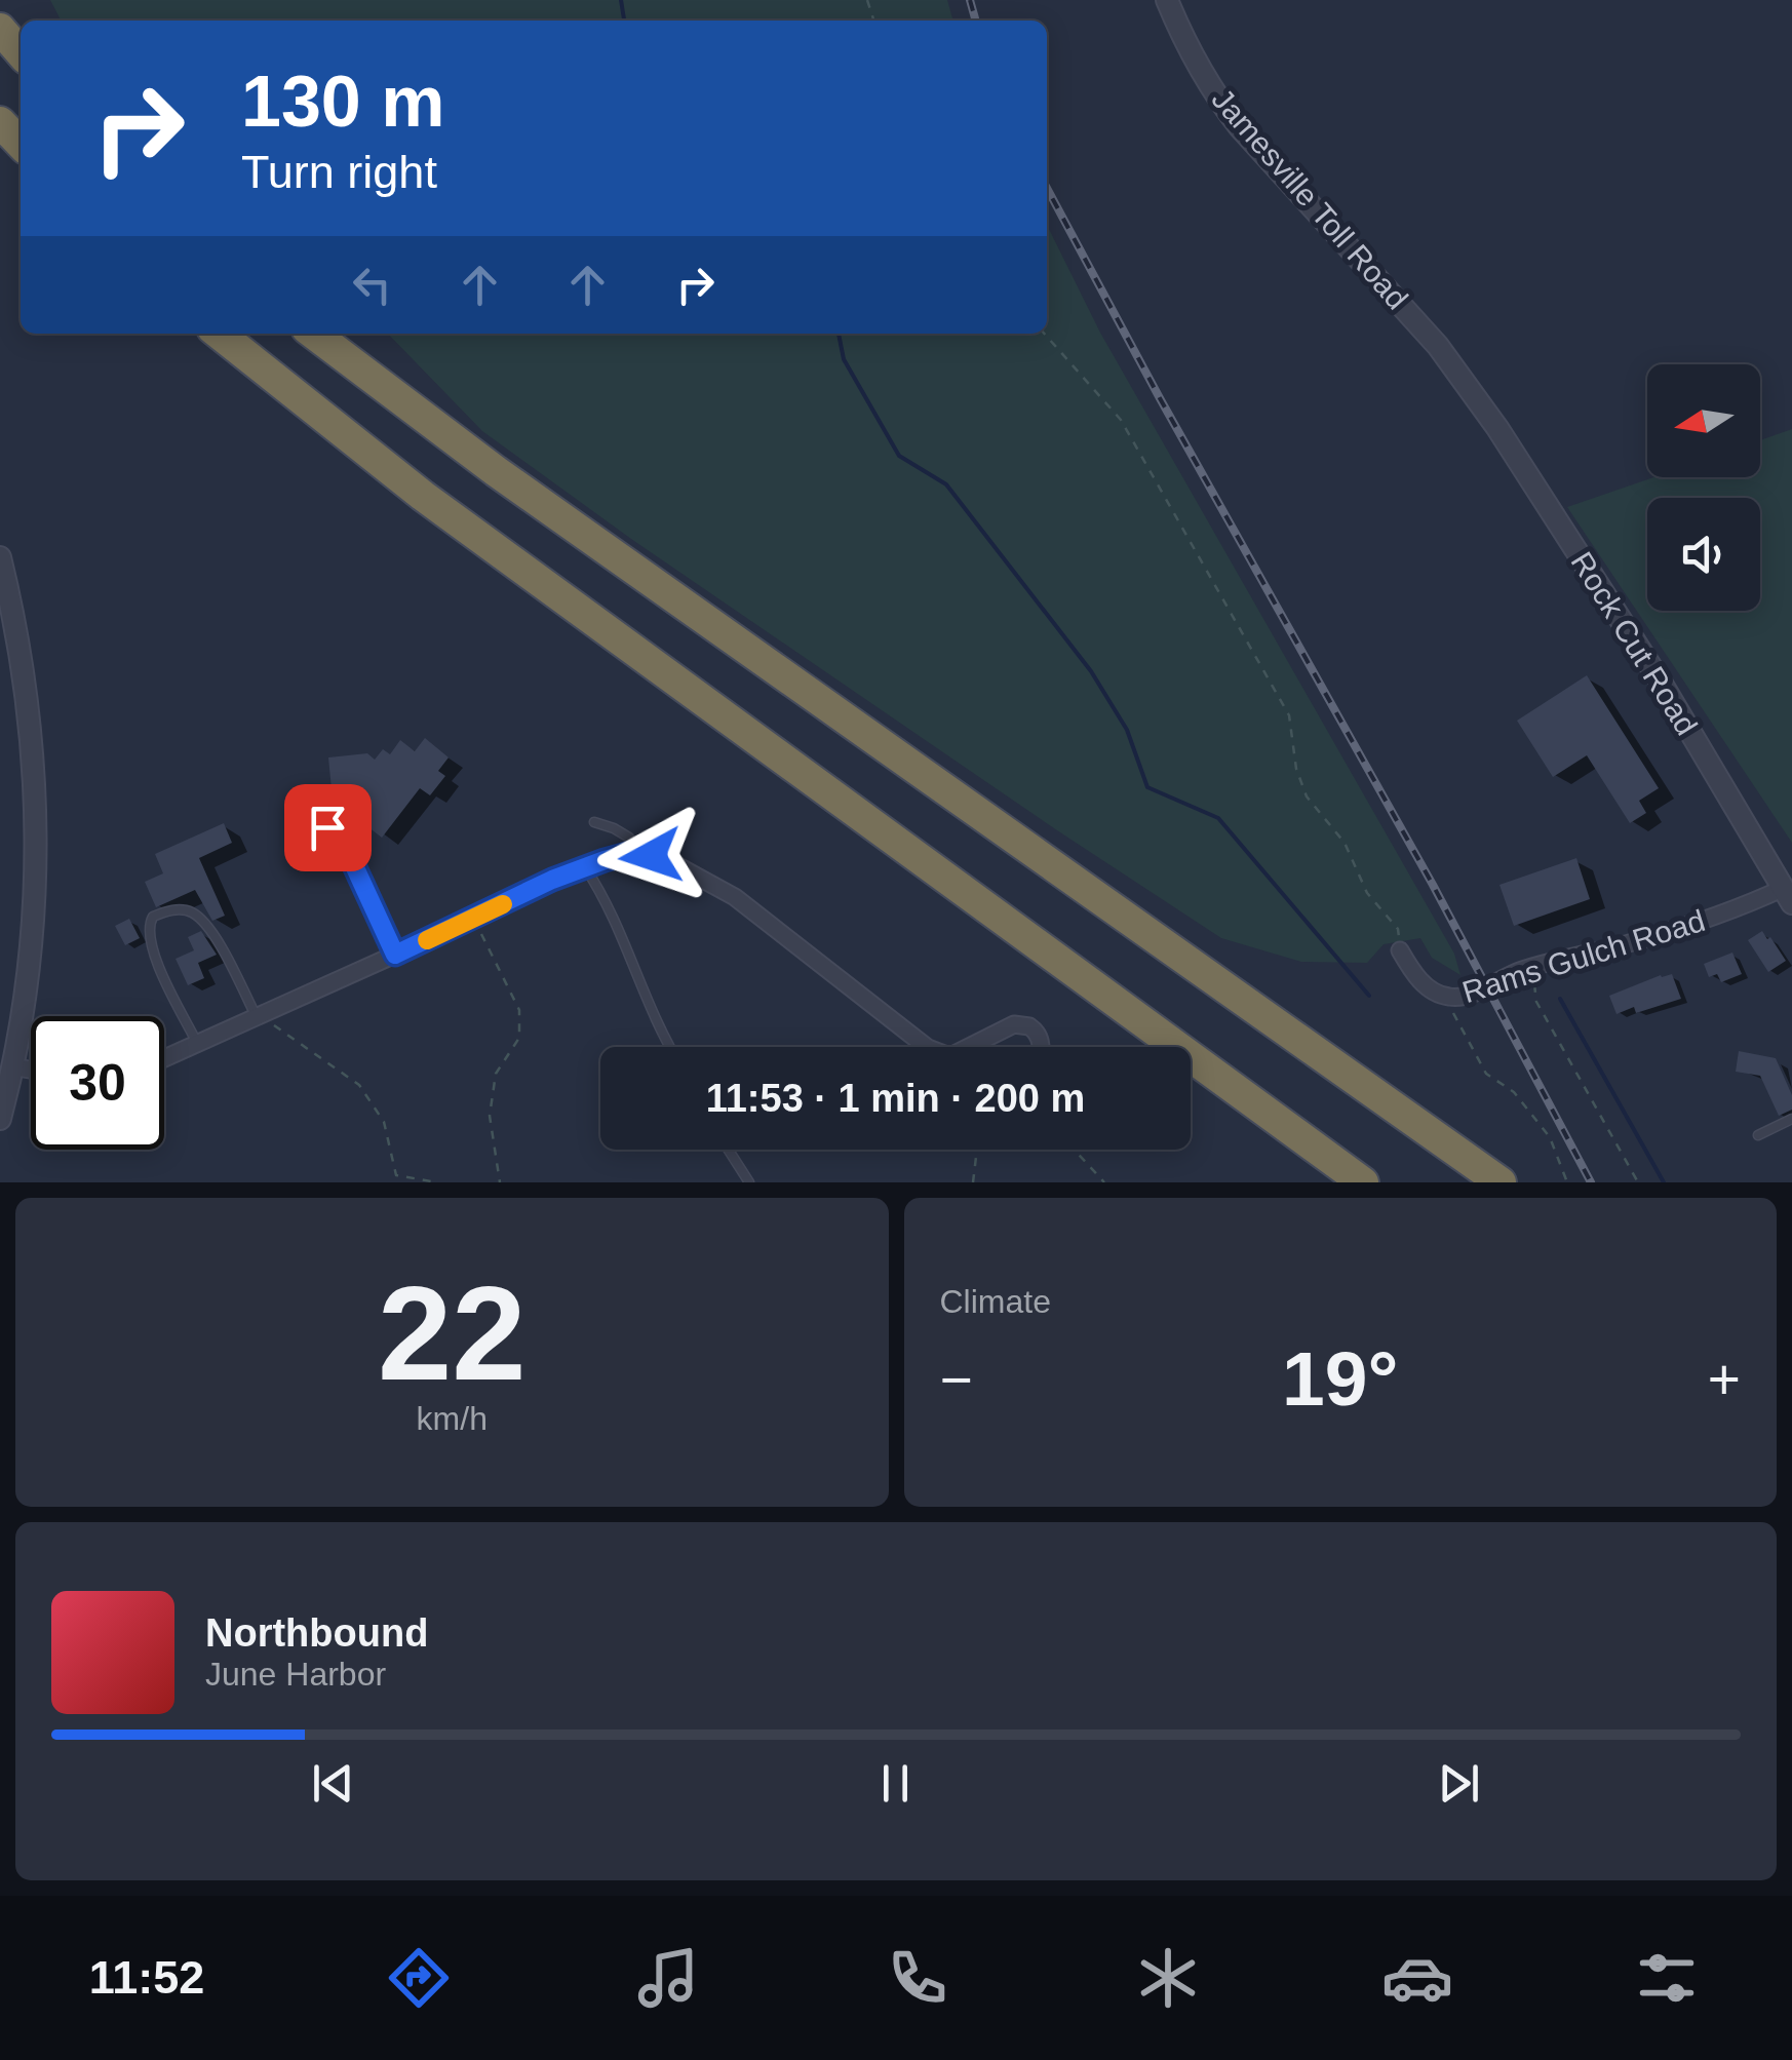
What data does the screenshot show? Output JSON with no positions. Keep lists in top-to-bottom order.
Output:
{
  "streets": {
    "street": ["Jamesville Toll Road", "Rock Cut Road", "Rams Gulch Road"]
  },
  "crossings": [
    ["Jamesville Toll Road", "Rock Cut Road"],
    ["Rock Cut Road", "Rams Gulch Road"]
  ],
  "north": "left",
  "page": {
    "turn": ["130 m", "Turn right"],
    "limit": "30",
    "trip": "11:53 · 1 min · 200 m",
    "tile": [
      ["22", "km/h"],
      "Climate"
    ],
    "heat": ["−", "19°", "+"],
    "song": ["Northbound", "June Harbor"],
    "tabs": "11:52"
  }
}
